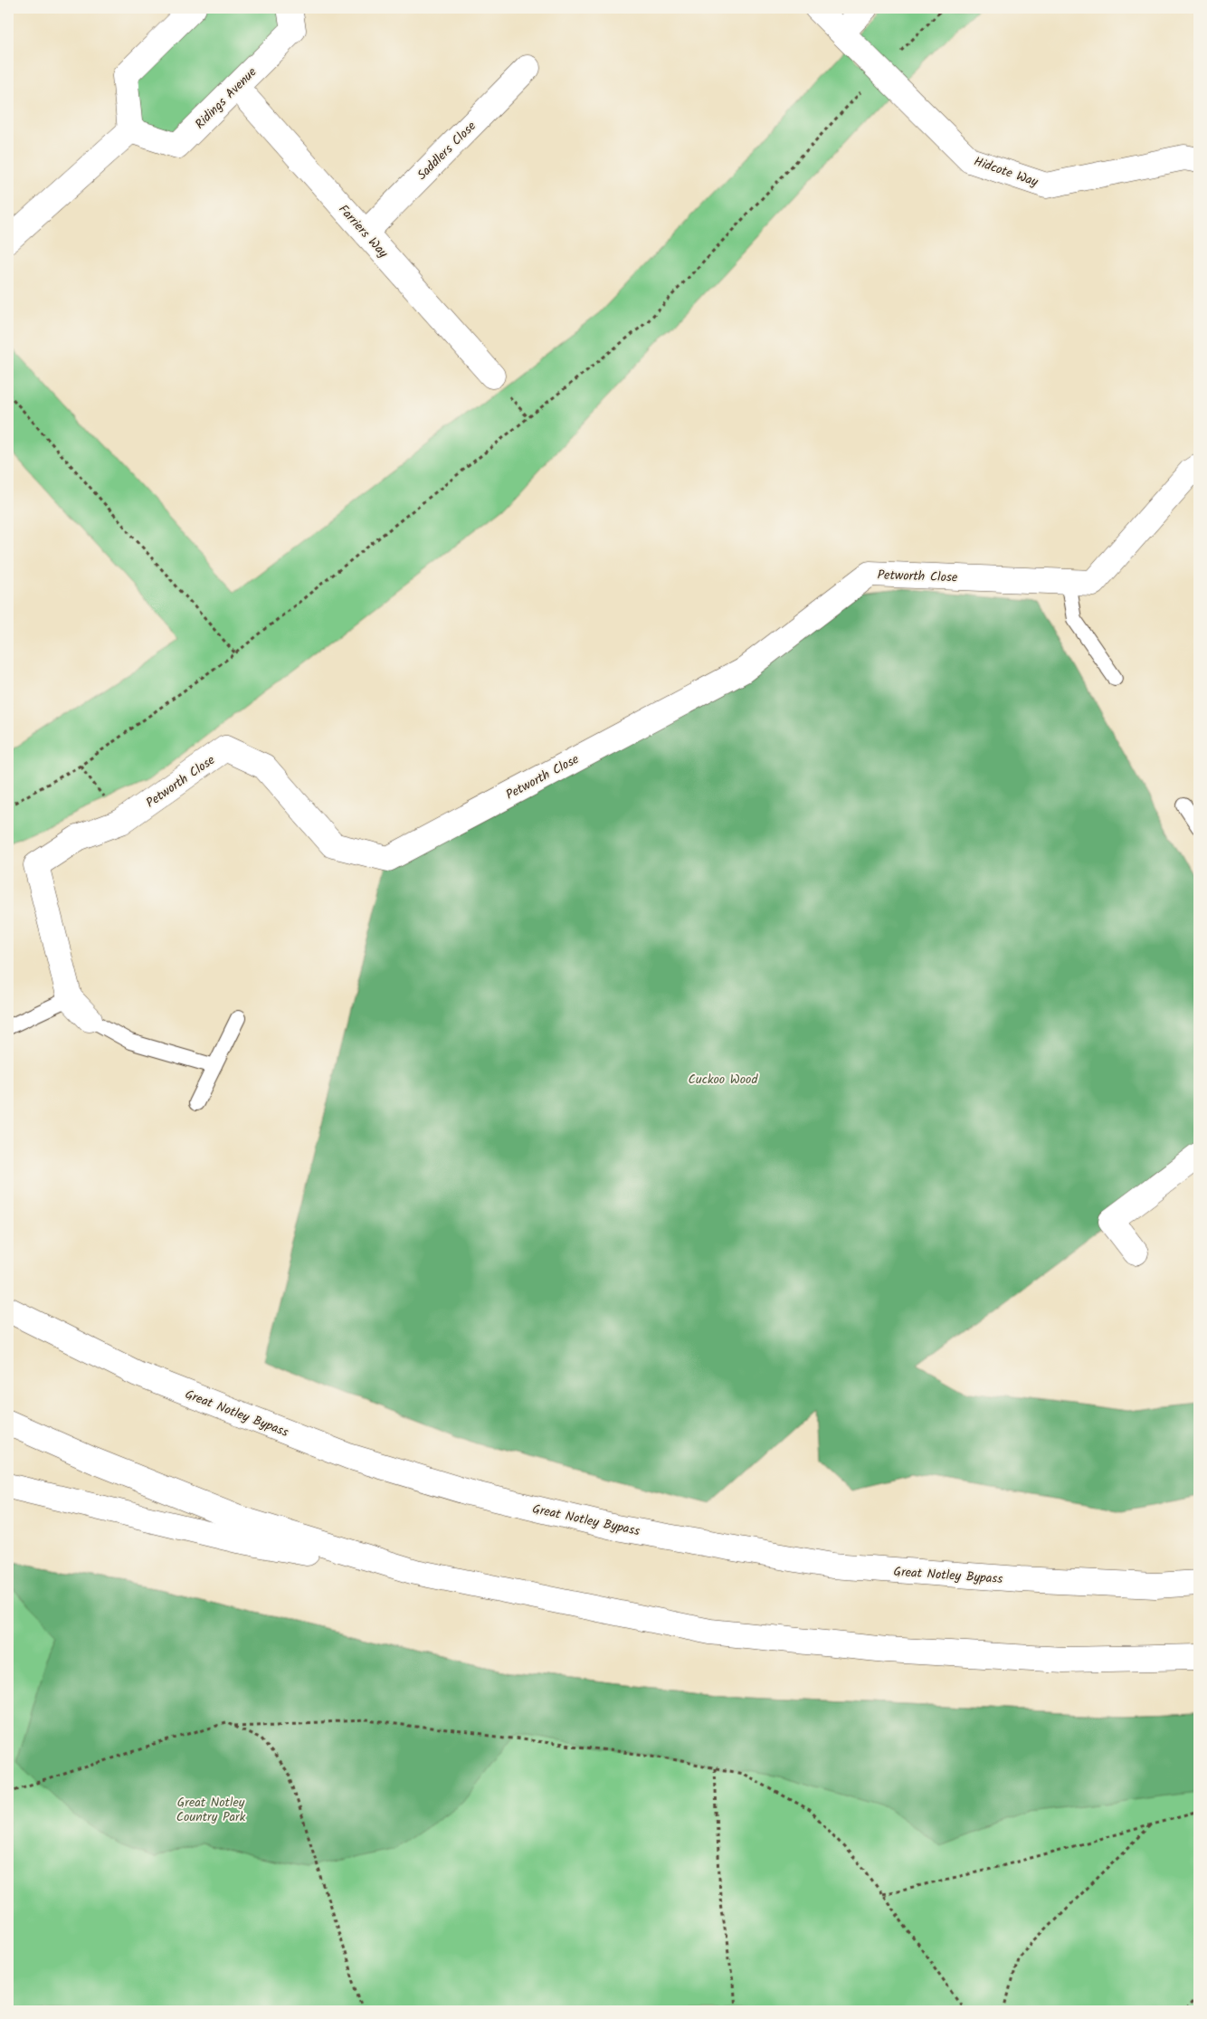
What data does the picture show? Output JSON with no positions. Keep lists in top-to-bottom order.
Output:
{
  "streets": {
    "main road": [
      "Ridings Avenue",
      "Saddlers Close",
      "Hidcote Way",
      "Farriers Way",
      "Petworth Close",
      "Great Notley Bypass"
    ]
  },
  "crossings": [
    ["Ridings Avenue", "Farriers Way"],
    ["Saddlers Close", "Farriers Way"]
  ],
  "parks": ["Cuckoo Wood", "Great Notley Country Park"]
}
